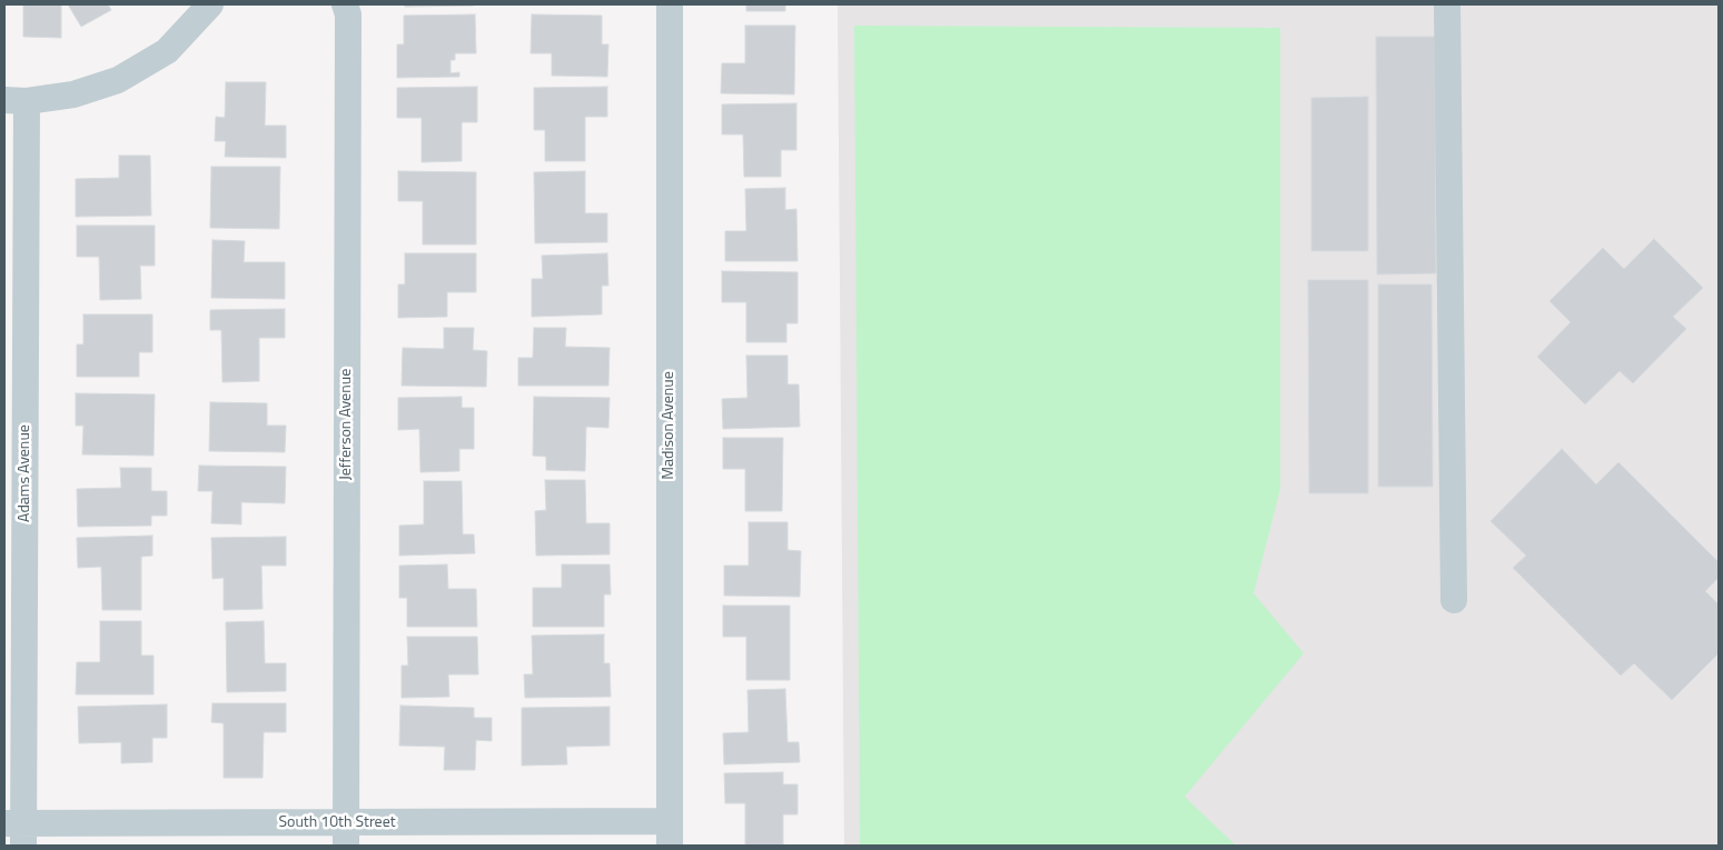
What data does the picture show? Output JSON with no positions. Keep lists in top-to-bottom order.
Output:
{
  "streets": {
    "street": [
      "Jefferson Avenue",
      "Madison Avenue",
      "Adams Avenue",
      "South 10th Street"
    ]
  },
  "crossings": [
    ["Jefferson Avenue", "South 10th Street"],
    ["Madison Avenue", "South 10th Street"],
    ["Adams Avenue", "South 10th Street"]
  ]
}
